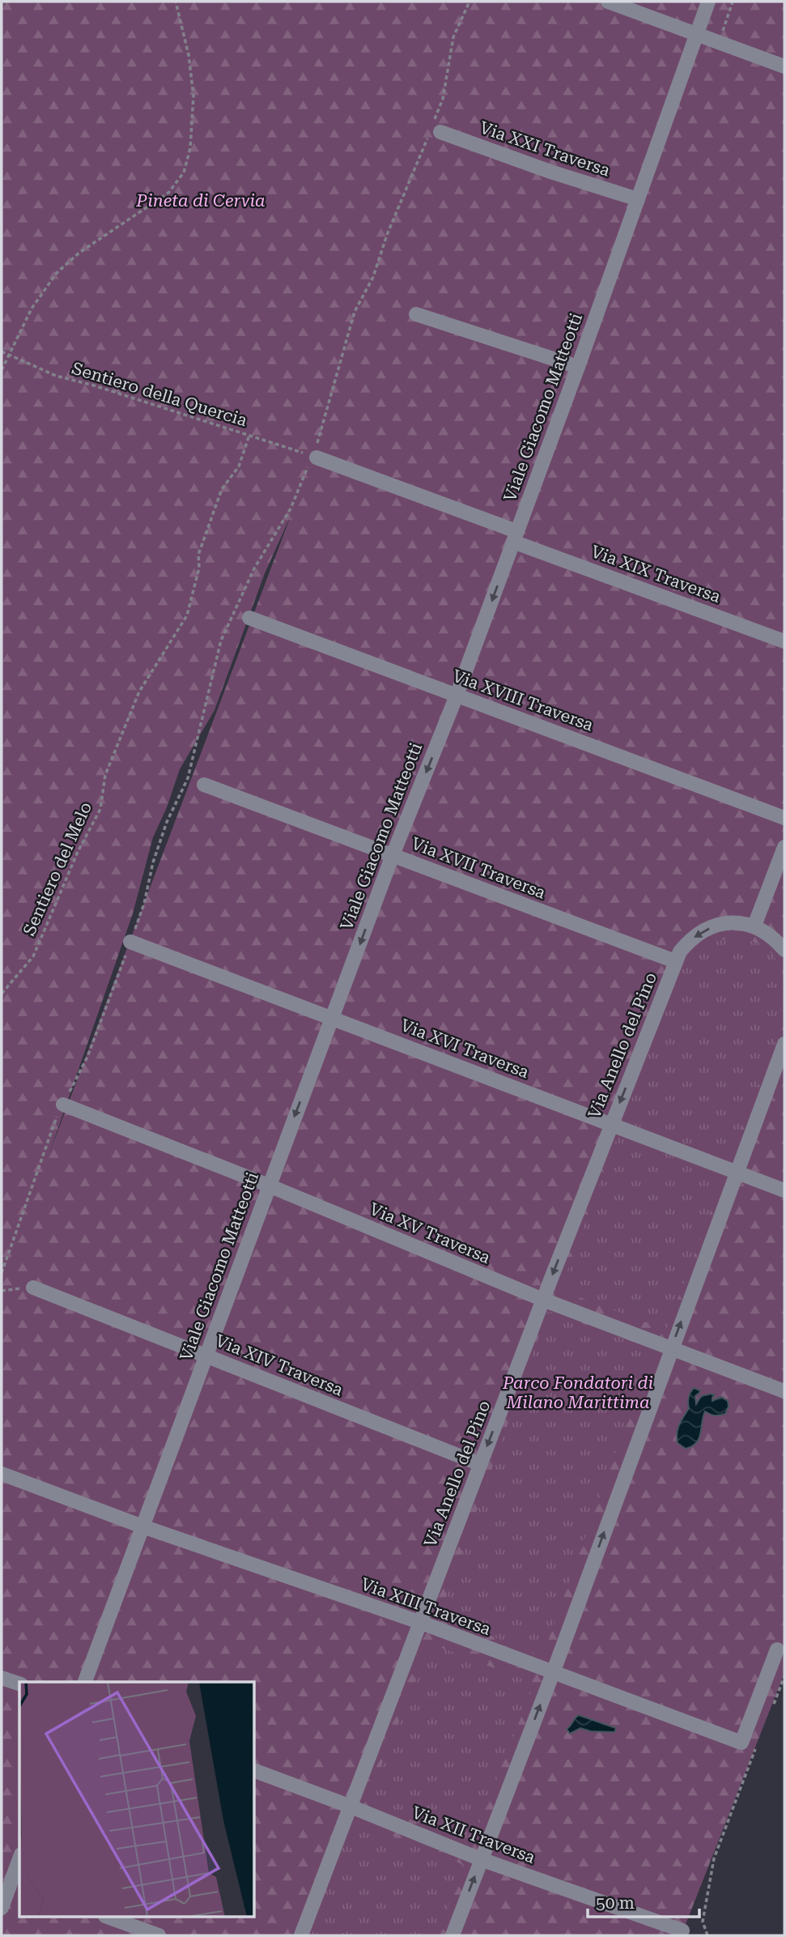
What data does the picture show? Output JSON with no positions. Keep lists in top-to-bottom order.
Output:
{
  "streets": {
    "street": [
      "Via XXI Traversa",
      "Viale Giacomo Matteotti",
      "Via XIX Traversa",
      "Via XVIII Traversa",
      "Via XVII Traversa",
      "Via Anello del Pino",
      "Via XVI Traversa",
      "Via XV Traversa",
      "Via XIV Traversa",
      "Via XIII Traversa",
      "Via XII Traversa"
    ],
    "path": ["Sentiero della Quercia", "Sentiero del Melo"]
  },
  "crossings": [
    ["Via XXI Traversa", "Viale Giacomo Matteotti"],
    ["Sentiero della Quercia", "Via XIX Traversa"],
    ["Sentiero della Quercia", "Sentiero del Melo"],
    ["Viale Giacomo Matteotti", "Via XIX Traversa"],
    ["Viale Giacomo Matteotti", "Via XVIII Traversa"],
    ["Viale Giacomo Matteotti", "Via XVII Traversa"],
    ["Viale Giacomo Matteotti", "Via XVI Traversa"],
    ["Viale Giacomo Matteotti", "Via XV Traversa"],
    ["Viale Giacomo Matteotti", "Via XIV Traversa"],
    ["Viale Giacomo Matteotti", "Via XIII Traversa"],
    ["Via XVII Traversa", "Via Anello del Pino"],
    ["Via Anello del Pino", "Via XVI Traversa"],
    ["Via Anello del Pino", "Via XV Traversa"],
    ["Via Anello del Pino", "Via XIV Traversa"],
    ["Via Anello del Pino", "Via XIII Traversa"],
    ["Via Anello del Pino", "Via XII Traversa"]
  ],
  "one_way": ["Viale Giacomo Matteotti", "Via Anello del Pino"],
  "parks": ["Pineta di Cervia", "Parco Fondatori di Milano Marittima"],
  "scale_bar": "50 m"
}
